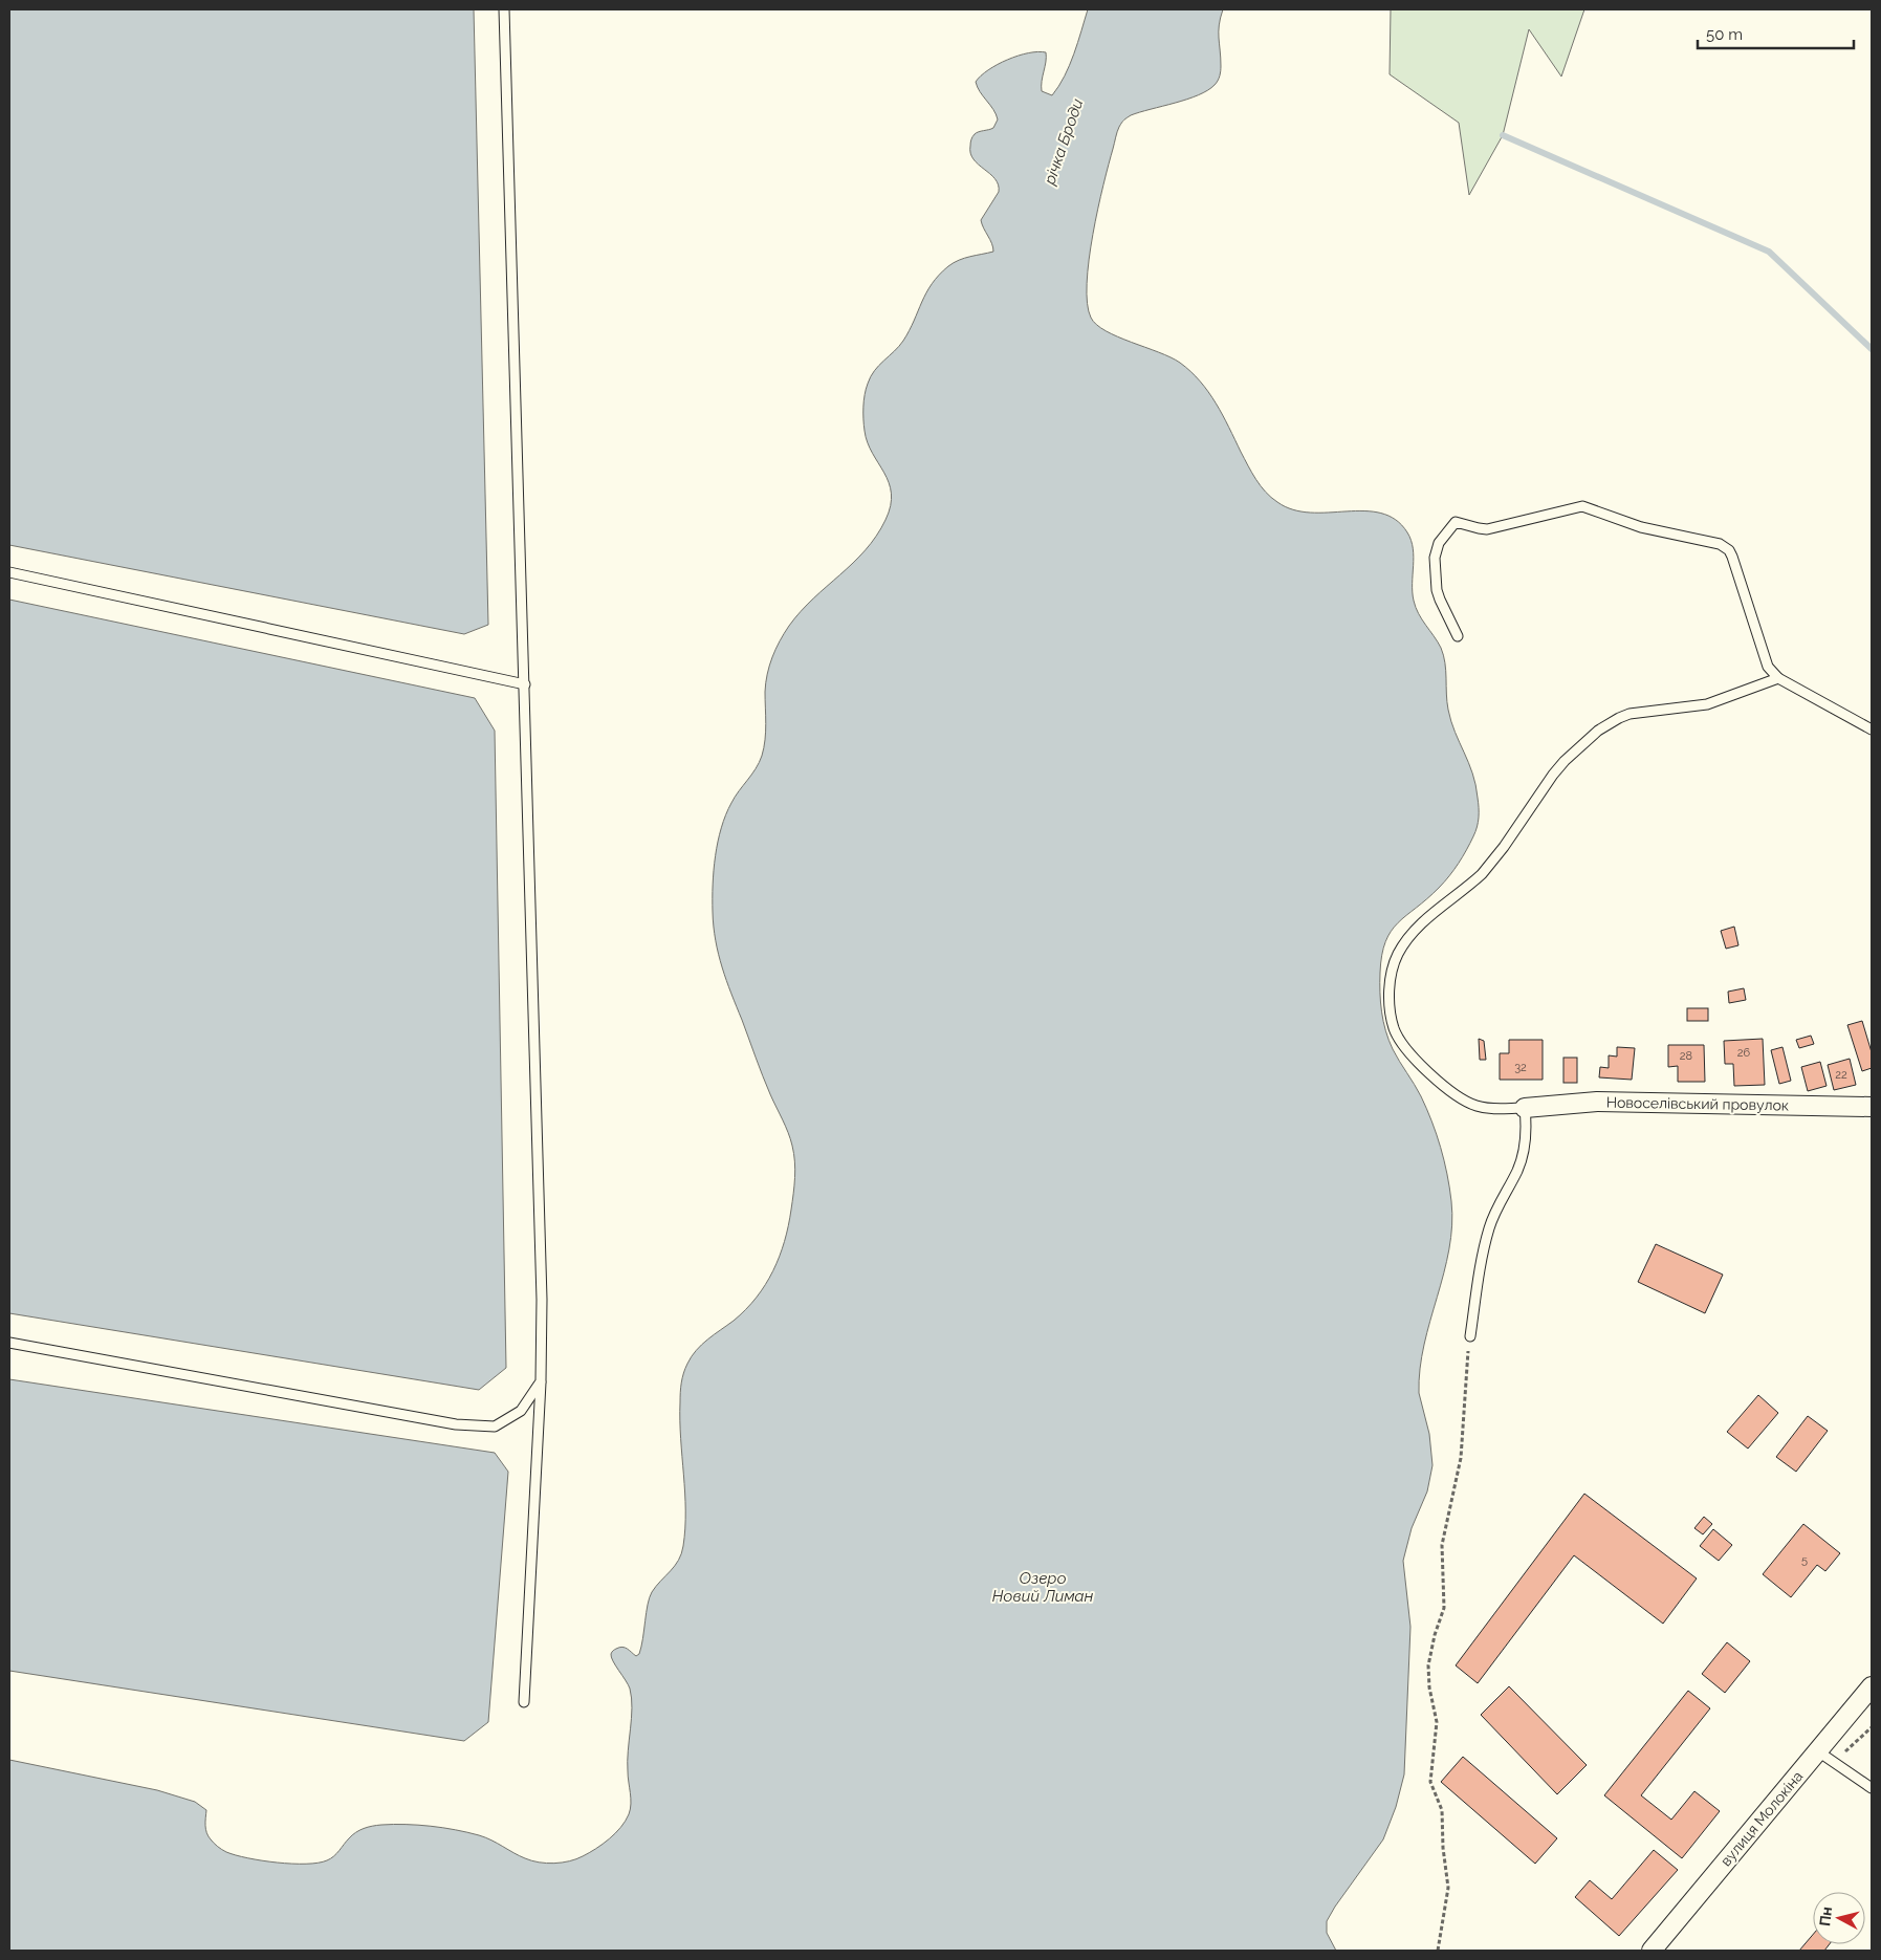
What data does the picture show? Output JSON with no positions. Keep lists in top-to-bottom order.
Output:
{
  "streets": {
    "street": ["Новоселівський провулок", "вулиця Молокіна"]
  },
  "water": ["річка Броди", "Озеро Новий Лиман"],
  "house_numbers": [
    "26",
    "28",
    "32",
    "22",
    "5"
  ],
  "scale_bar": "50 m",
  "north": "left"
}
